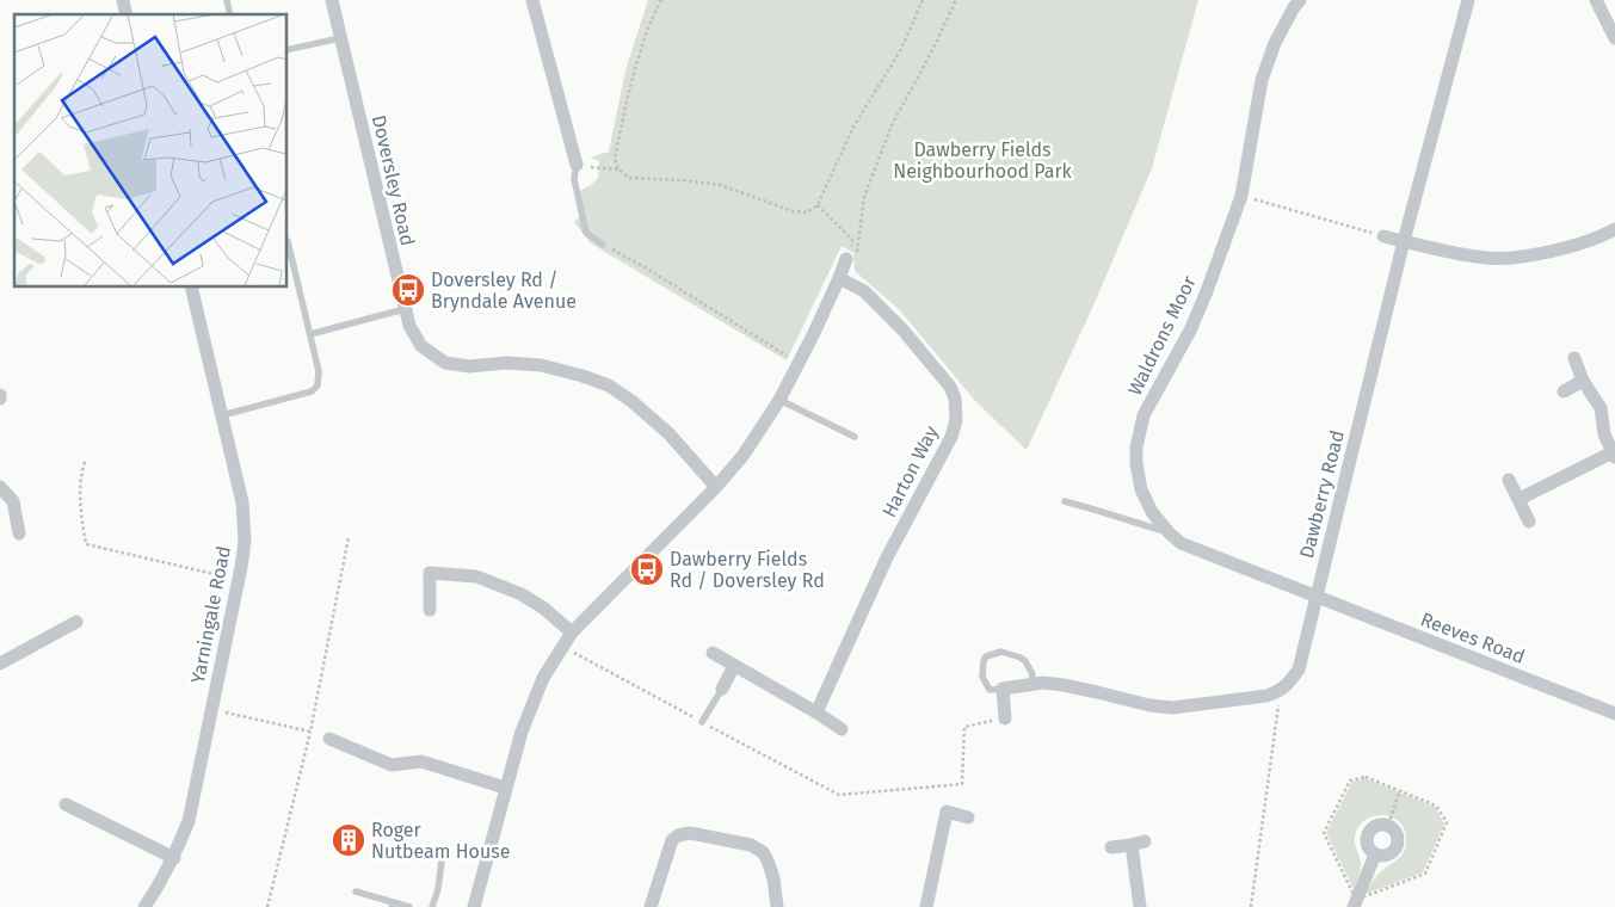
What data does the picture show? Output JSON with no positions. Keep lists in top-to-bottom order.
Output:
{
  "streets": {
    "street": [
      "Doversley Road",
      "Waldrons Moor",
      "Harton Way",
      "Dawberry Road",
      "Yarningale Road",
      "Reeves Road"
    ]
  },
  "crossings": [
    ["Waldrons Moor", "Dawberry Road"],
    ["Waldrons Moor", "Reeves Road"],
    ["Dawberry Road", "Reeves Road"]
  ],
  "parks": ["Dawberry Fields Neighbourhood Park"],
  "places": {
    "bus stop": ["Doversley Rd / Bryndale Avenue", "Dawberry Fields Rd / Doversley Rd"],
    "building": ["Roger Nutbeam House"]
  }
}
